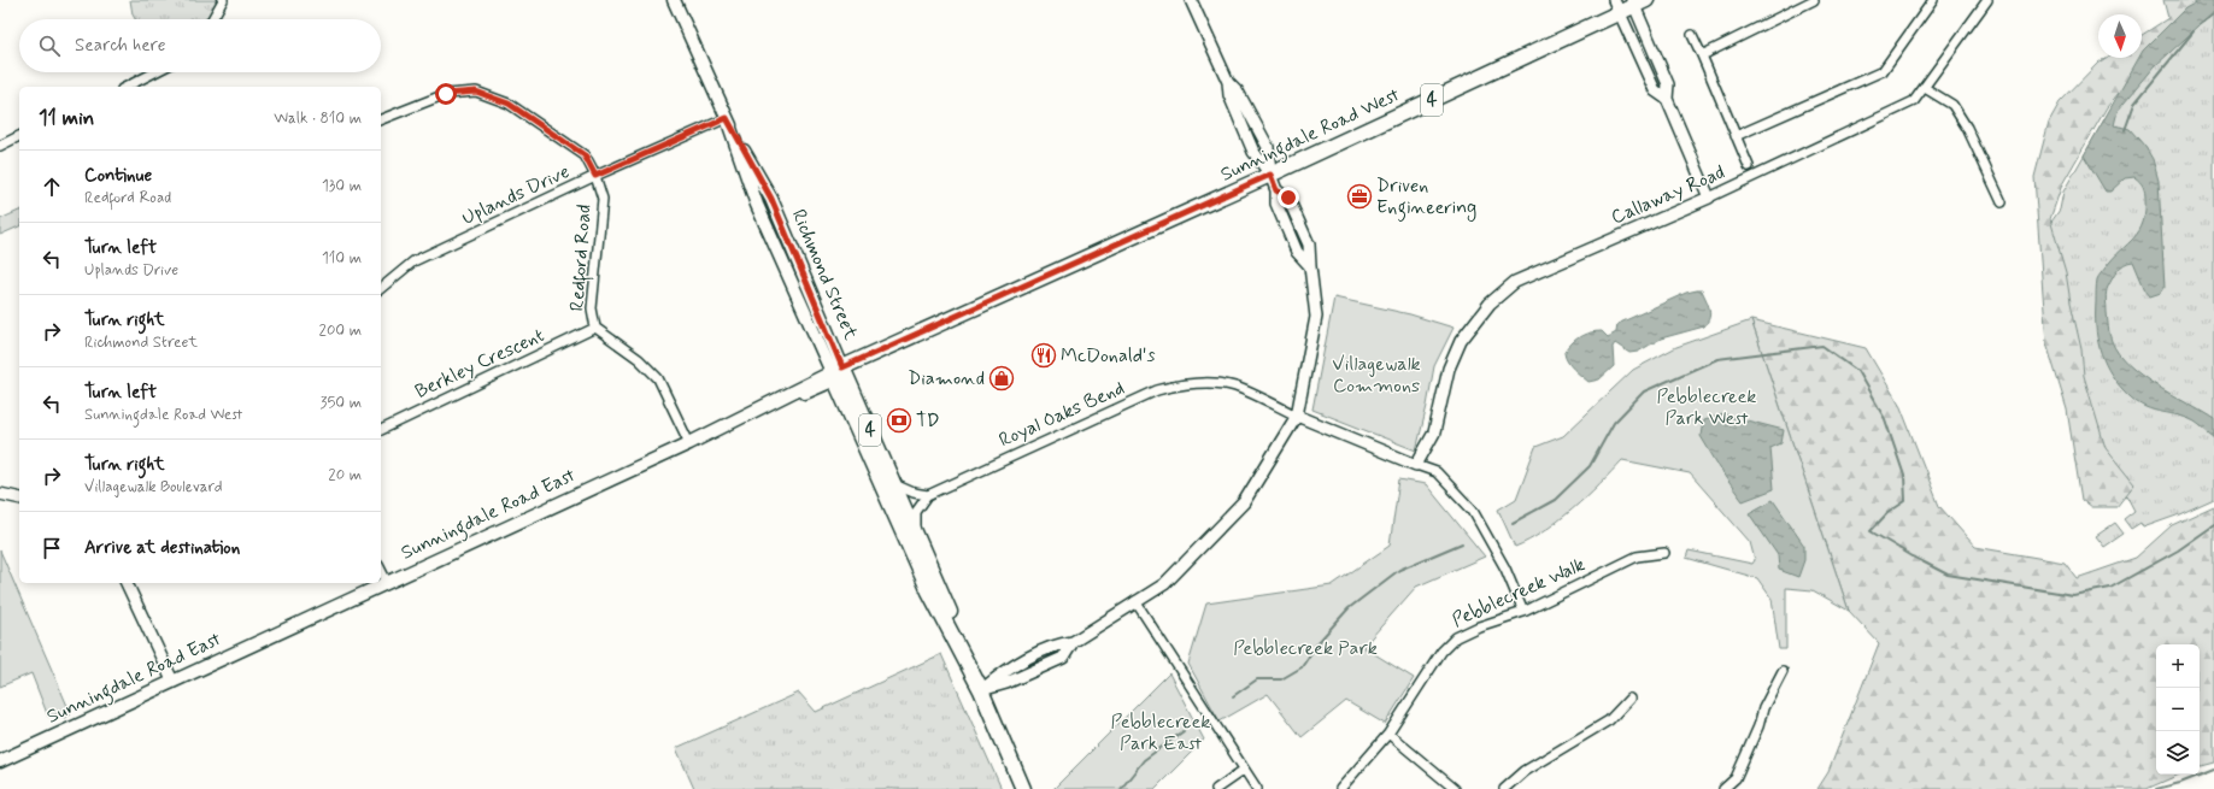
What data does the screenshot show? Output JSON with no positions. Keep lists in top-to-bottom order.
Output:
{
  "streets": {
    "main road": [
      "4",
      "Sunningdale Road West",
      "Richmond Street",
      "Sunningdale Road East"
    ],
    "street": [
      "Uplands Drive",
      "Callaway Road",
      "Redford Road",
      "Berkley Crescent",
      "Royal Oaks Bend",
      "Pebblecreek Walk"
    ]
  },
  "crossings": [
    ["Sunningdale Road West", "Richmond Street"],
    ["Sunningdale Road West", "Sunningdale Road East"],
    ["Uplands Drive", "Redford Road"],
    ["Uplands Drive", "Richmond Street"],
    ["Callaway Road", "Royal Oaks Bend"],
    ["Redford Road", "Berkley Crescent"],
    ["Redford Road", "Sunningdale Road East"],
    ["Richmond Street", "Sunningdale Road East"],
    ["Royal Oaks Bend", "Pebblecreek Walk"]
  ],
  "parks": [
    "Villagewalk Commons",
    "Pebblecreek Park West",
    "Pebblecreek Park",
    "Pebblecreek Park East"
  ],
  "places": {
    "office": ["Driven Engineering"],
    "restaurant": ["McDonald's"],
    "shop": ["Diamond"],
    "bank": ["TD"]
  },
  "north": "bottom",
  "page": {
    "search": "Search here",
    "heading": ["11 min", "Walk · 810 m"],
    "list": [
      ["Continue", "Redford Road", "130 m"],
      ["Turn left", "Uplands Drive", "110 m"],
      ["Turn right", "Richmond Street", "200 m"],
      ["Turn left", "Sunningdale Road West", "350 m"],
      ["Turn right", "Villagewalk Boulevard", "20 m"],
      "Arrive at destination"
    ],
    "map_buttons": ["+", "−"]
  }
}
